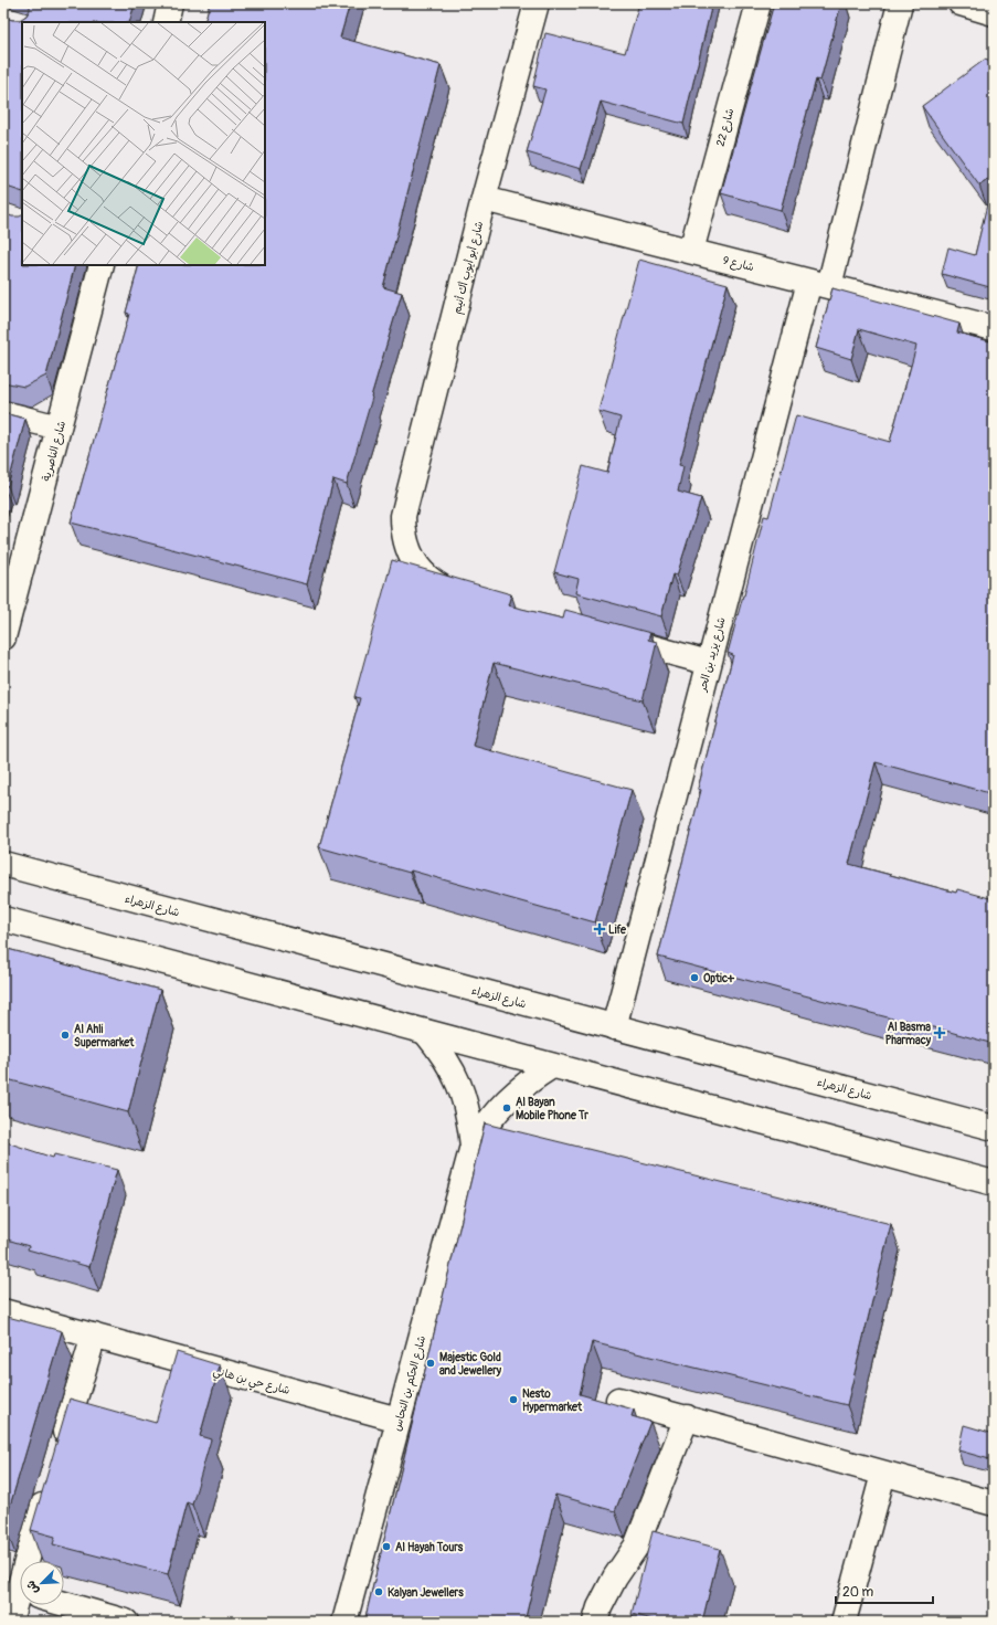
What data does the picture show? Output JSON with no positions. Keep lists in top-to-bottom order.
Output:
{
  "streets": {
    "street": [
      "شارع 22",
      "شارع 9",
      "شارع أبو أيوب أك أنيم",
      "شارع الناصرية",
      "شارع يزيد بن الحر",
      "شارع الزهراء",
      "شارع حي بن هاني",
      "شارع الحكم بن النحاس"
    ]
  },
  "crossings": [
    ["شارع 22", "شارع 9"],
    ["شارع 9", "شارع أبو أيوب أك أنيم"],
    ["شارع 9", "شارع يزيد بن الحر"],
    ["شارع يزيد بن الحر", "شارع الزهراء"],
    ["شارع حي بن هاني", "شارع الحكم بن النحاس"]
  ],
  "places": {
    "health": ["Life", "Al Basma Pharmacy"],
    "other": [
      "Optic+",
      "Al Ahli Supermarket",
      "Al Bayan Mobile Phone Tr",
      "Majestic Gold and Jewellery",
      "Nesto Hypermarket",
      "Al Hayah Tours",
      "Kalyan Jewellers"
    ]
  },
  "scale_bar": "20 m",
  "north": "bottom left"
}
